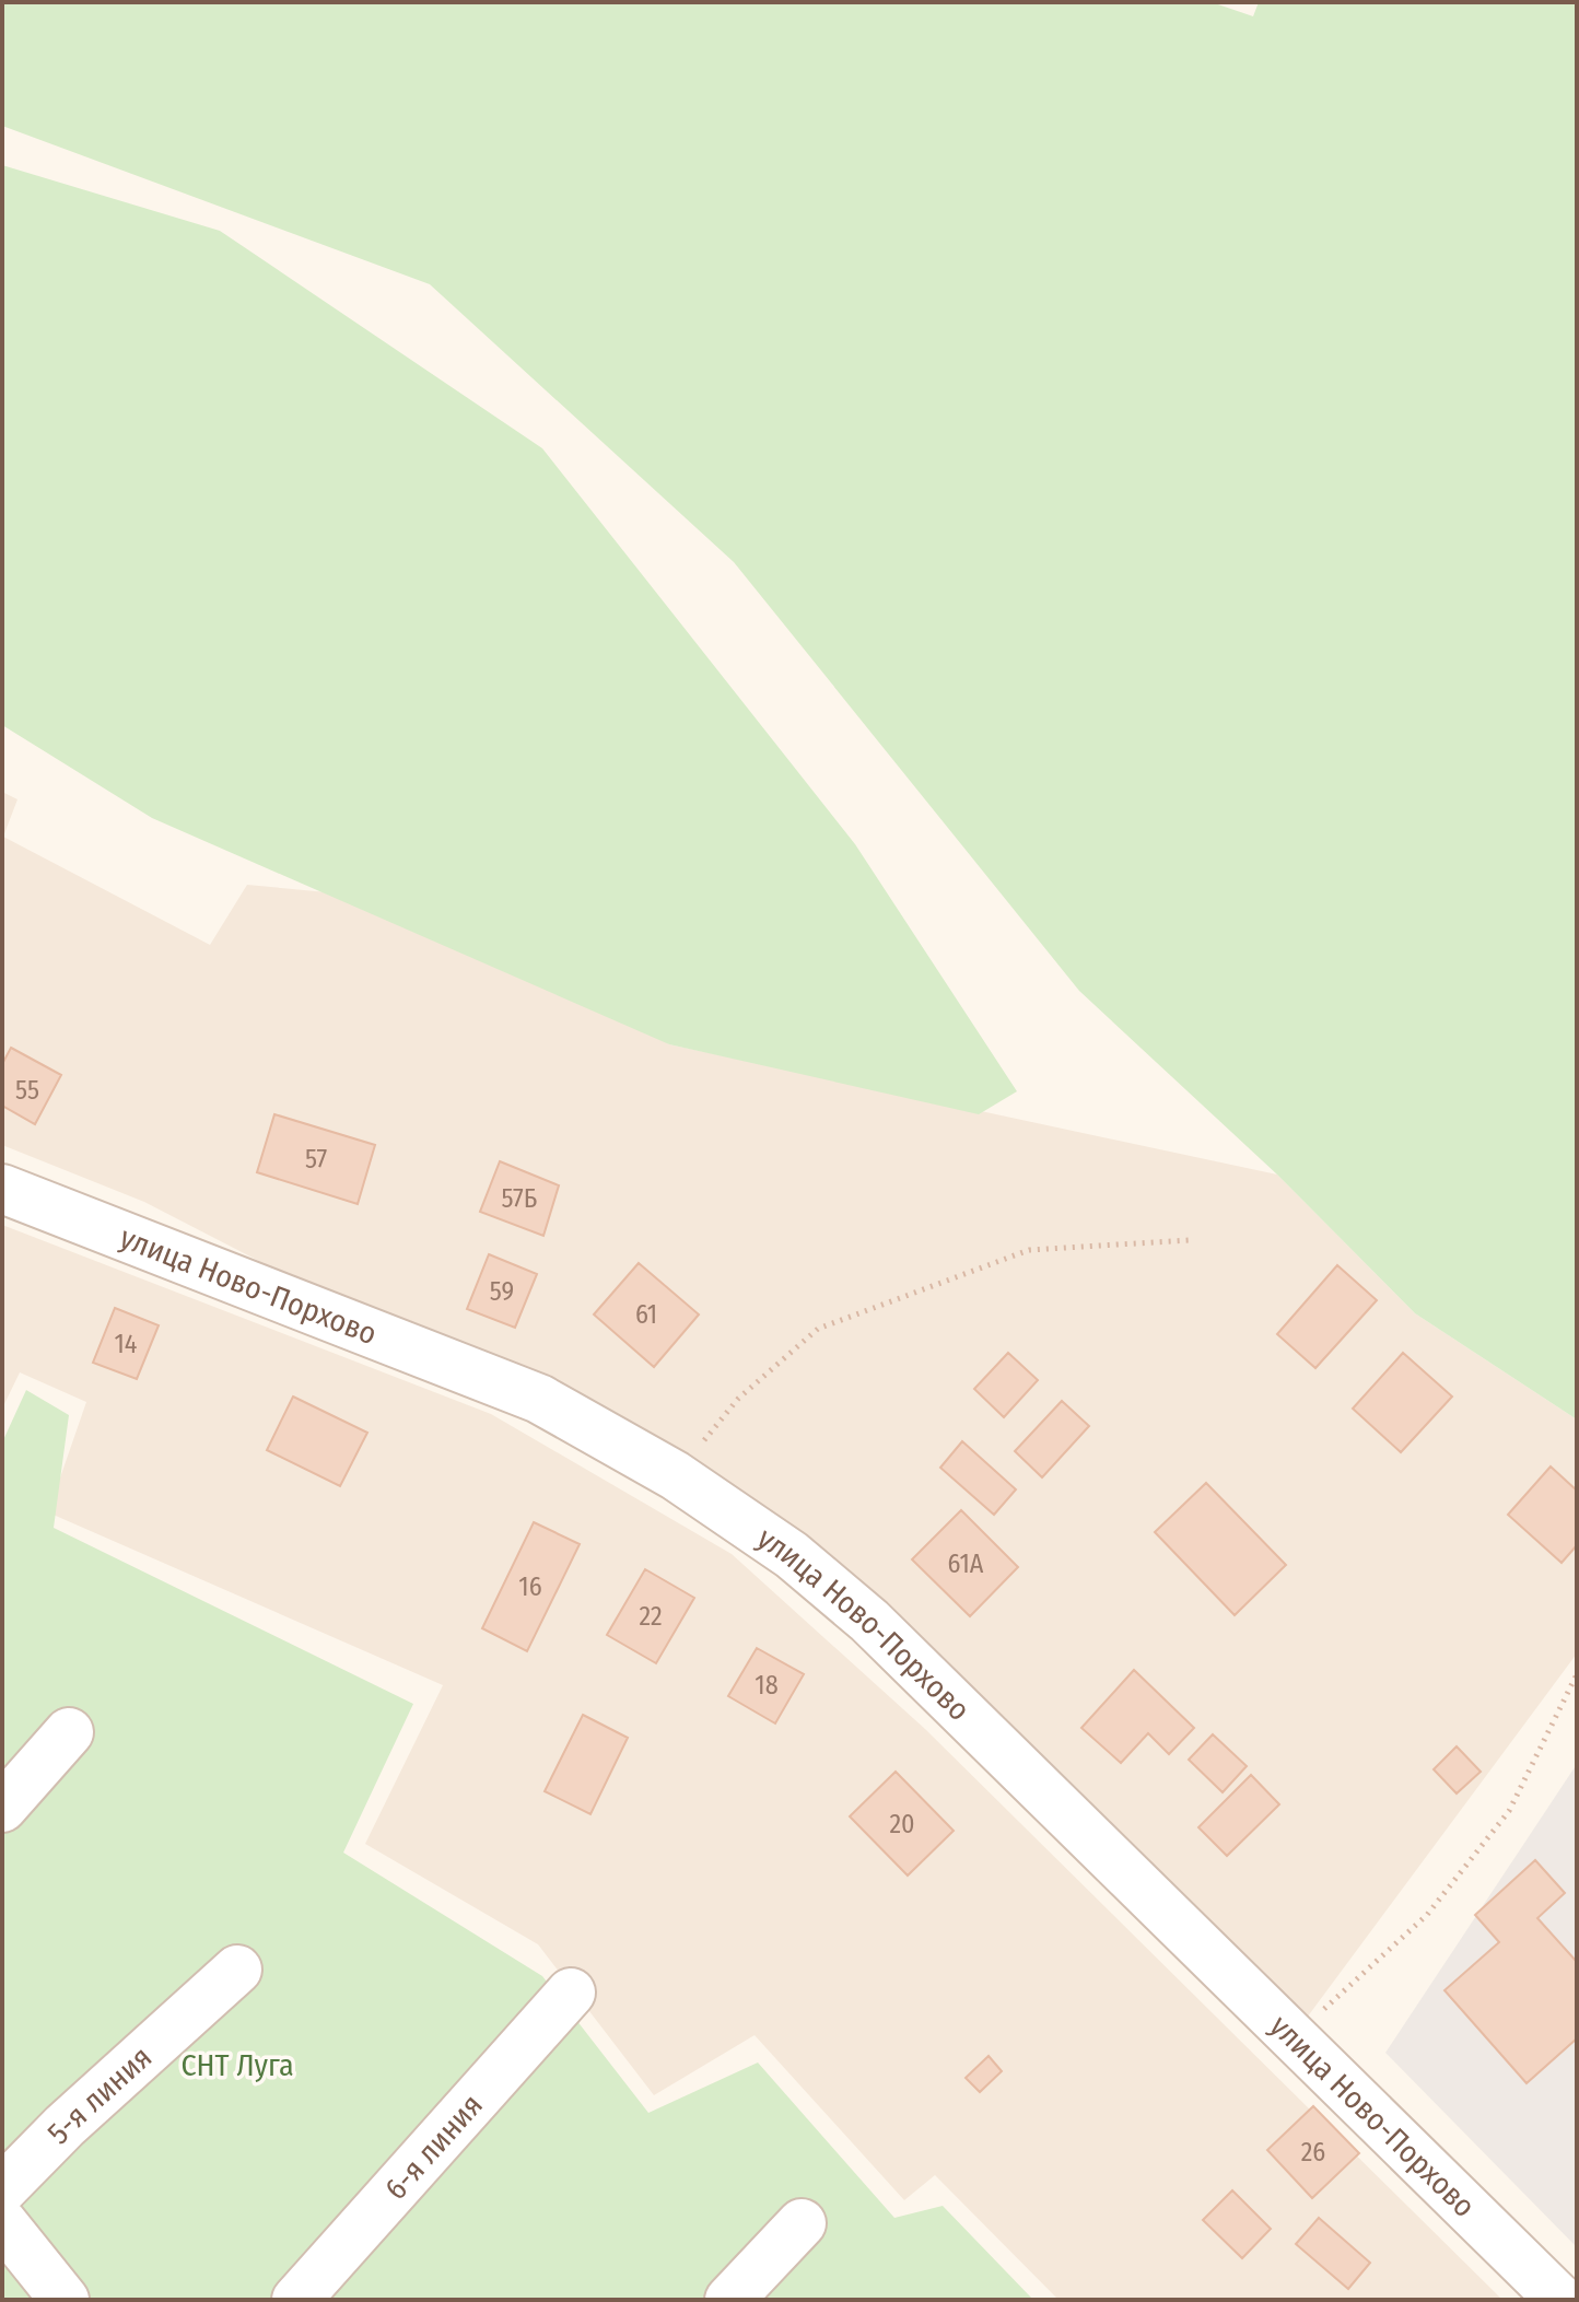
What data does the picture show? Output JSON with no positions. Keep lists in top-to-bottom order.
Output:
{
  "streets": {
    "street": ["улица Ново-Порхово", "5-я линия", "6-я линия"]
  },
  "parks": ["СНТ Луга"],
  "house_numbers": [
    "55",
    "57",
    "57Б",
    "59",
    "61",
    "14",
    "61А",
    "16",
    "22",
    "18",
    "20",
    "26"
  ]
}
